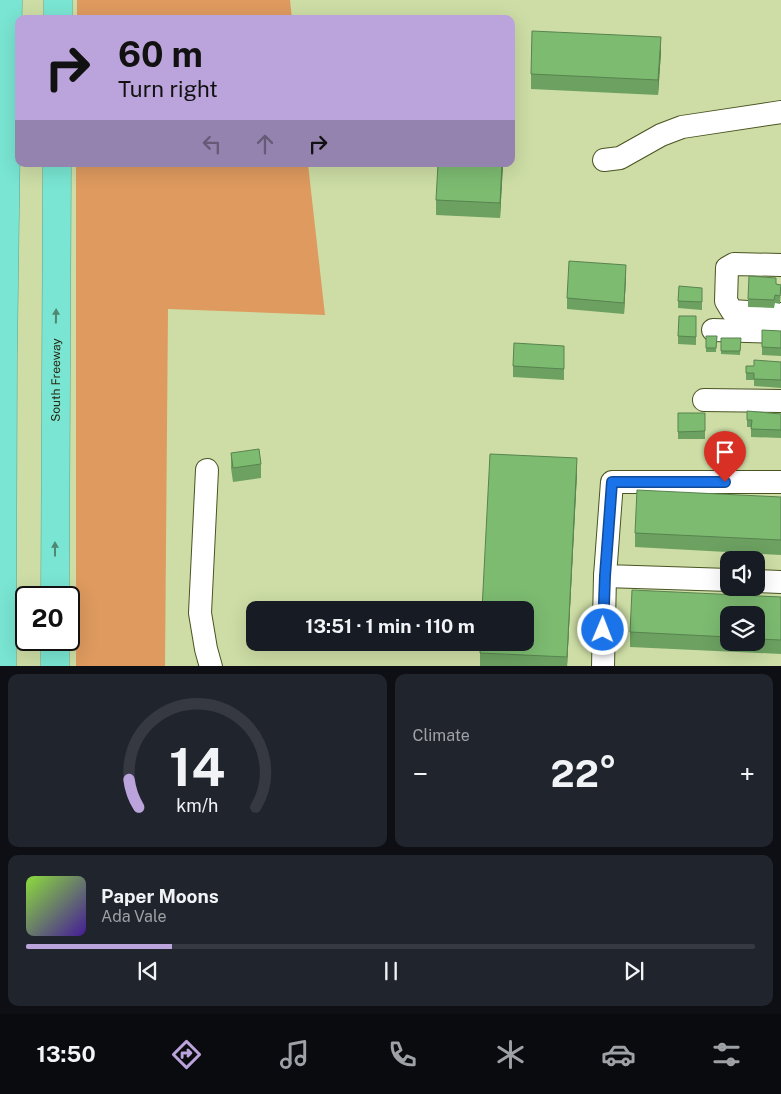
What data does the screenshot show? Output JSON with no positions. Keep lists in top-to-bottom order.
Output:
{
  "streets": {
    "highway": ["South Freeway"]
  },
  "page": {
    "turn": ["60 m", "Turn right"],
    "limit": "20",
    "trip": "13:51 · 1 min · 110 m",
    "tile": "Climate",
    "heat": ["−", "22°", "+"],
    "song": ["Paper Moons", "Ada Vale"],
    "tabs": "13:50",
    "gauge": ["14", "km/h"]
  }
}
